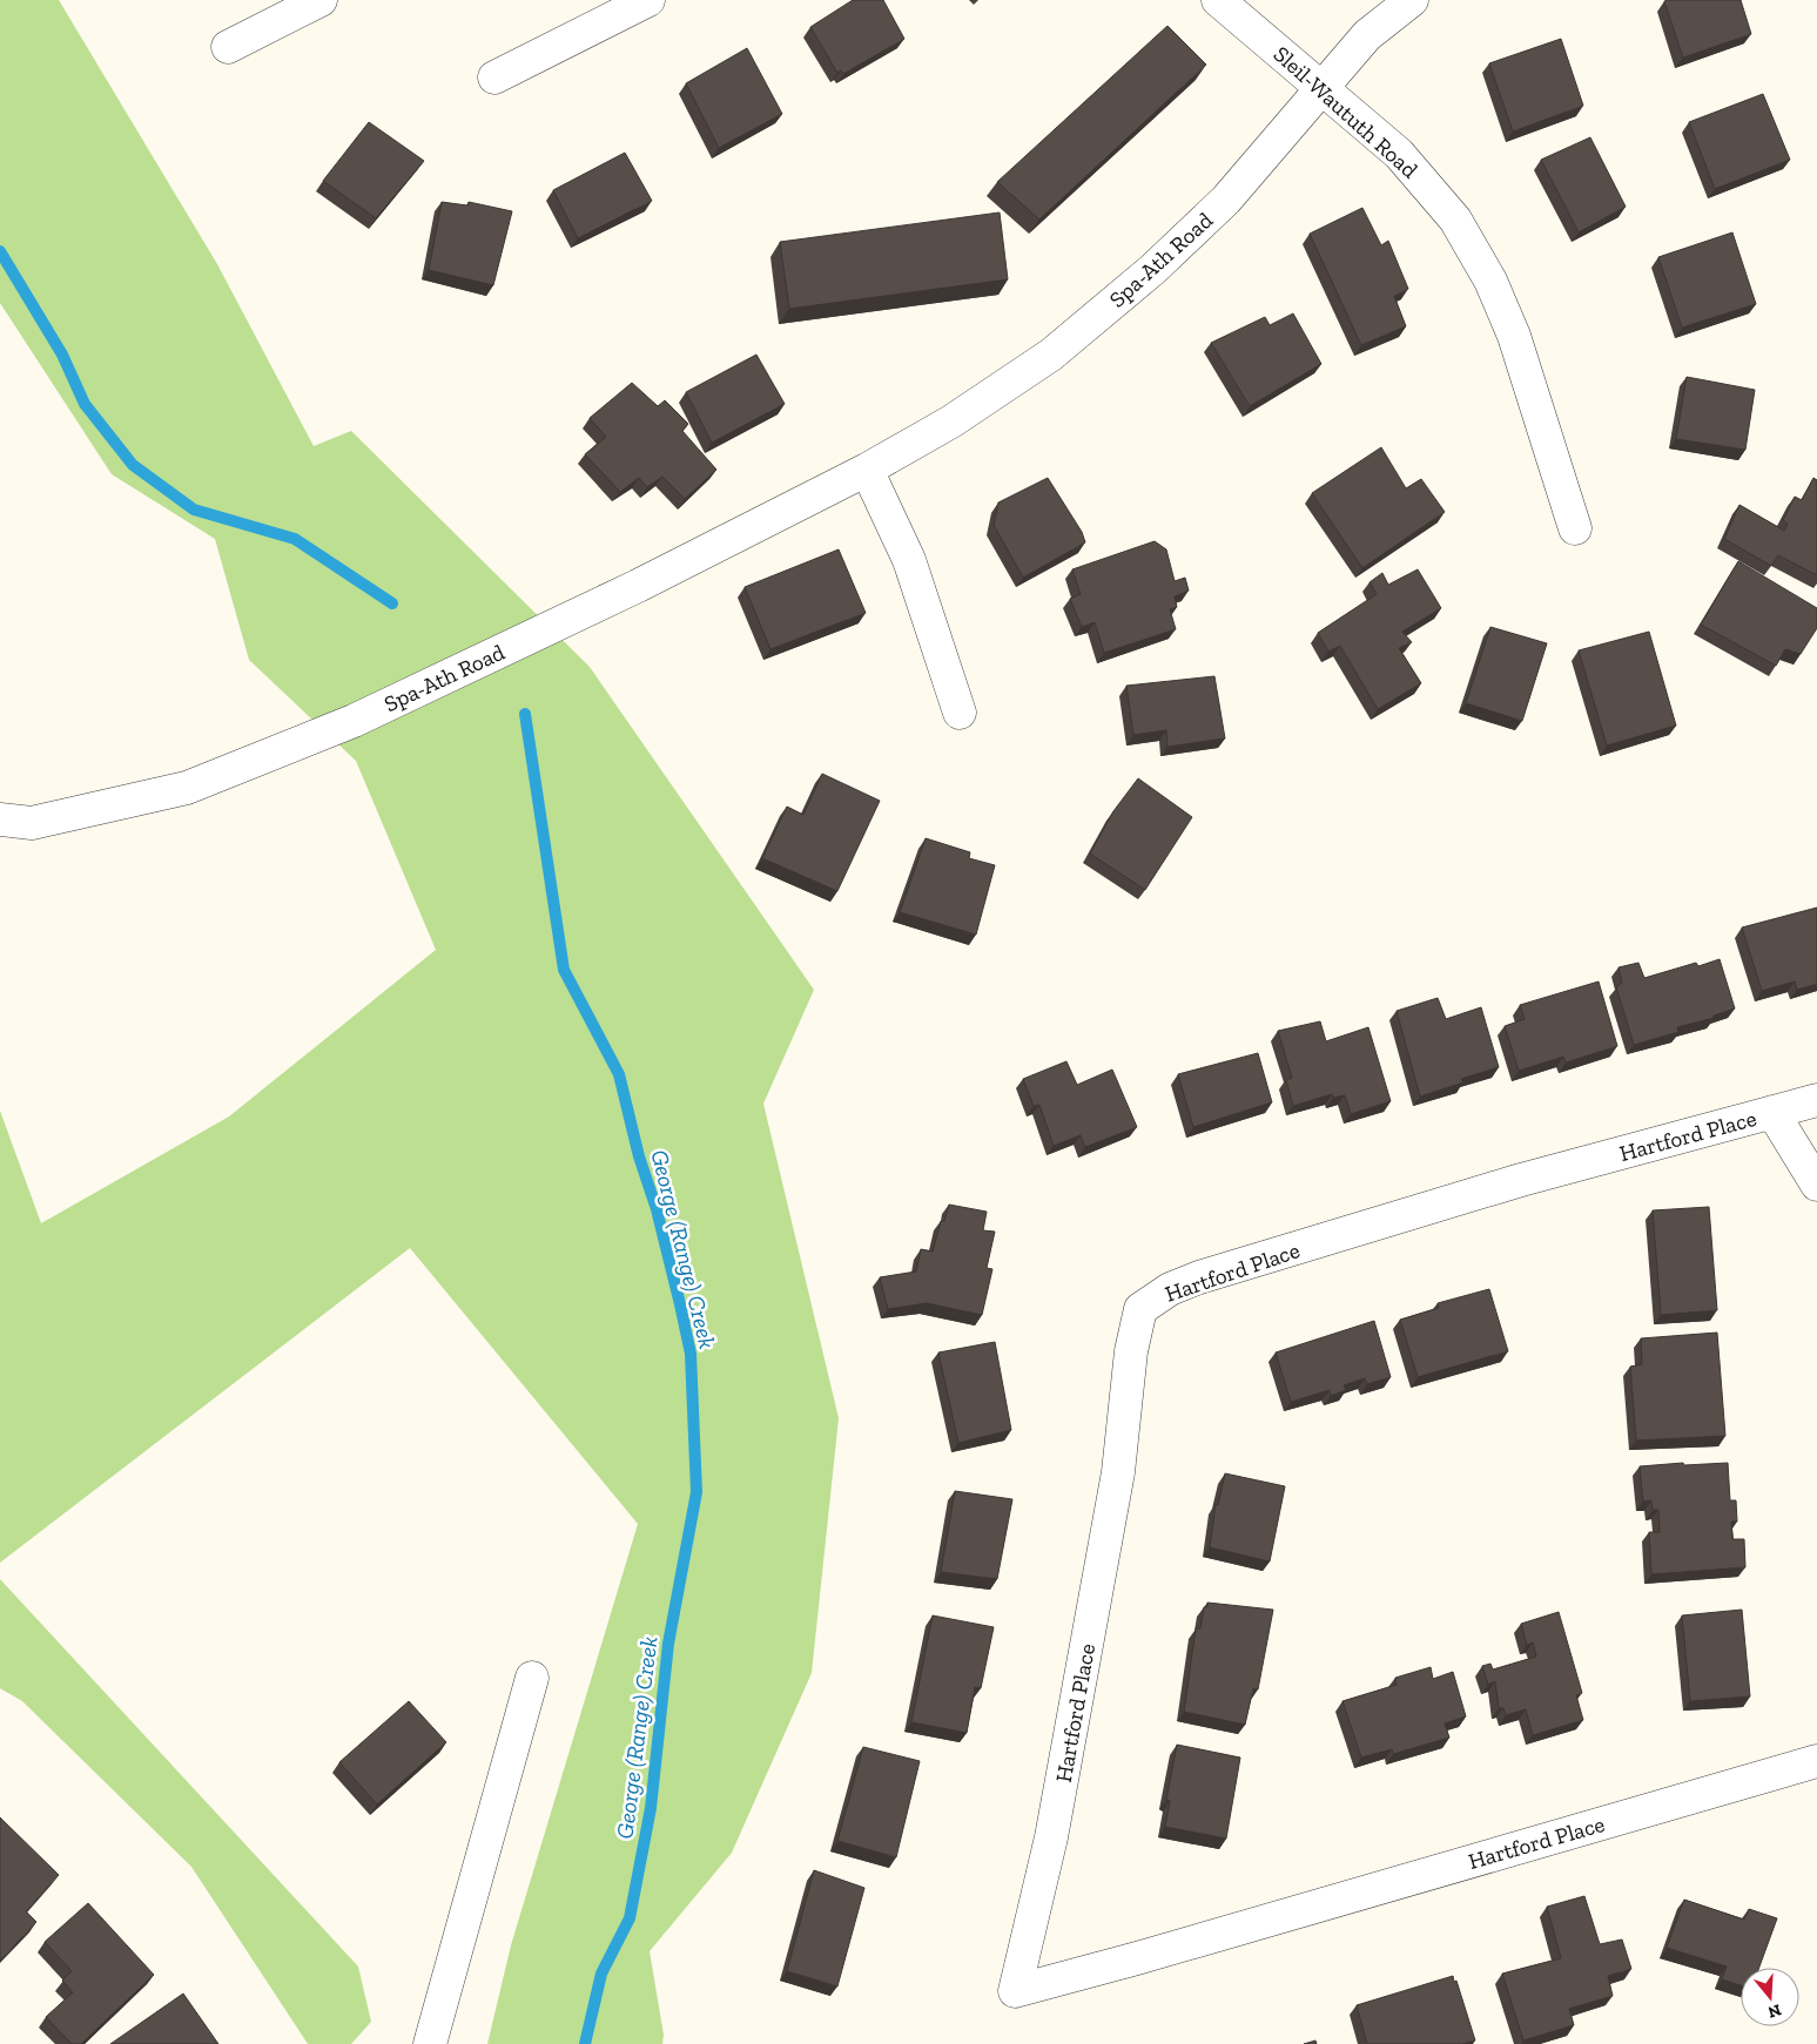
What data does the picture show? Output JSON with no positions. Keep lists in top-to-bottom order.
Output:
{
  "streets": {
    "street": ["Sleil-Waututh Road", "Spa-Ath Road", "Hartford Place"]
  },
  "crossings": [
    ["Sleil-Waututh Road", "Spa-Ath Road"]
  ],
  "water": ["George (Range) Creek"],
  "north": "bottom"
}
